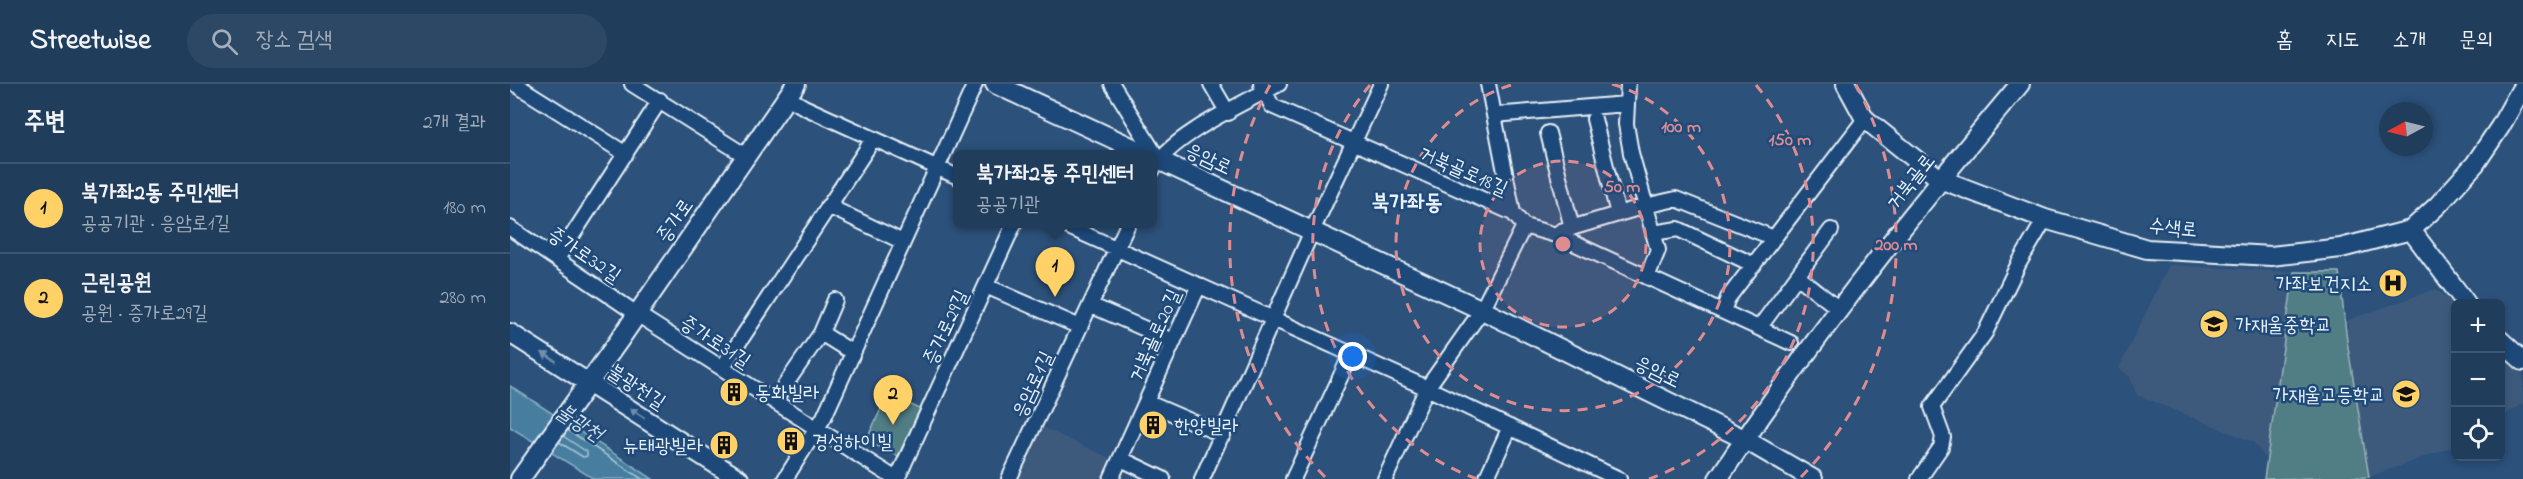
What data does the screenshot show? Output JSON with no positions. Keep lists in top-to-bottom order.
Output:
{
  "streets": {
    "main road": [
      "응암로",
      "거북골로",
      "증가로",
      "수색로",
      "불광천길"
    ],
    "street": [
      "거북골로18길",
      "증가로32길",
      "증가로29길",
      "거북골로20길",
      "증가로31길",
      "응암로1길"
    ]
  },
  "crossings": [
    ["응암로", "거북골로"],
    ["거북골로", "수색로"],
    ["증가로", "증가로32길"],
    ["증가로", "증가로31길"],
    ["증가로", "불광천길"],
    ["증가로32길", "증가로31길"],
    ["증가로29길", "증가로31길"],
    ["거북골로20길", "응암로1길"]
  ],
  "one_way": ["불광천길"],
  "districts": ["북가좌동"],
  "water": ["불광천"],
  "places": {
    "hospital": ["가좌보건지소"],
    "school or university": ["가재울중학교", "가재울고등학교"],
    "building": [
      "동화빌라",
      "한양빌라",
      "경성하이빌",
      "뉴태광빌라"
    ]
  },
  "north": "left",
  "page": {
    "header": "Streetwise",
    "search": "장소 검색",
    "nav": [
      "홈",
      "지도",
      "소개",
      "문의"
    ],
    "heading": ["주변", "2개 결과"],
    "popup": ["북가좌2동 주민센터", "공공기관"],
    "list": [
      {
        "mark": "1",
        "name": "북가좌2동 주민센터",
        "note": "공공기관 · 응암로1길",
        "value": "180 m"
      },
      {
        "mark": "2",
        "name": "근린공원",
        "note": "공원 · 증가로29길",
        "value": "280 m"
      }
    ],
    "pins": ["1", "2"],
    "map_buttons": ["+", "−"]
  },
  "rings": [
    "100 m",
    "150 m",
    "50 m",
    "200 m"
  ]
}
